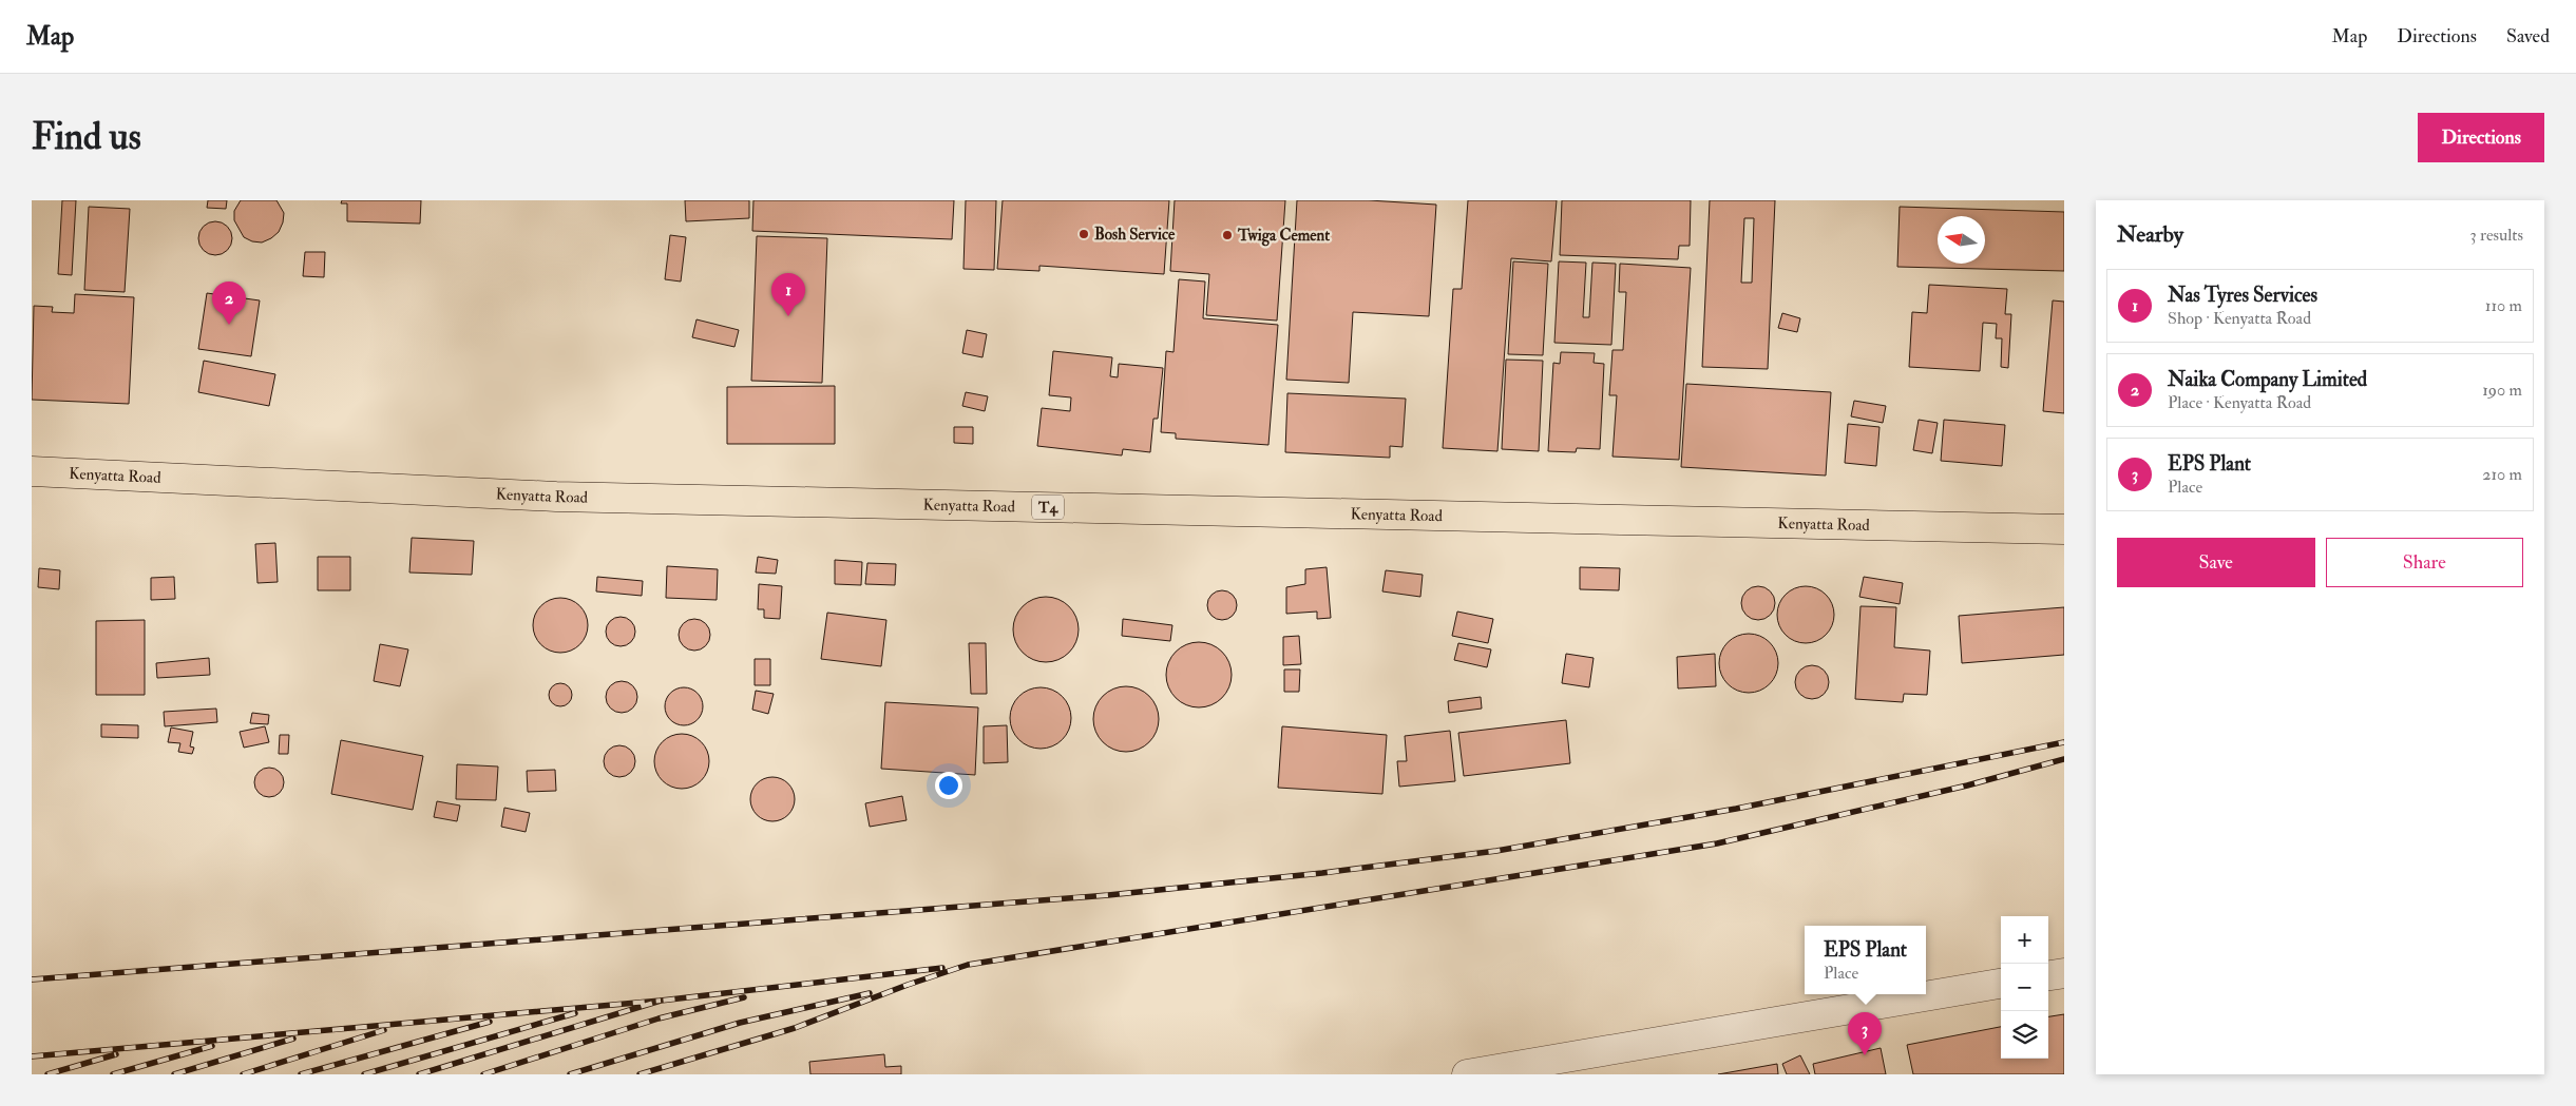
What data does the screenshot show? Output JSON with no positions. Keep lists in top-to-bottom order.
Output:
{
  "streets": {
    "highway": ["Kenyatta Road", "T4"]
  },
  "places": ["Bosh Service", "Twiga Cement"],
  "north": "left",
  "page": {
    "header": "Map",
    "nav": ["Map", "Directions", "Saved"],
    "buttons": [
      "Directions",
      ["Save", "Share"]
    ],
    "title": "Find us",
    "heading": ["Nearby", "3 results"],
    "list": [
      {
        "mark": "1",
        "name": "Nas Tyres Services",
        "note": "Shop · Kenyatta Road",
        "value": "110 m"
      },
      {
        "mark": "2",
        "name": "Naika Company Limited",
        "note": "Place · Kenyatta Road",
        "value": "190 m"
      },
      {
        "mark": "3",
        "name": "EPS Plant",
        "note": "Place",
        "value": "210 m"
      }
    ],
    "pins": ["1", "2", "3"],
    "map_buttons": ["+", "−"],
    "popup": ["EPS Plant", "Place"]
  }
}
